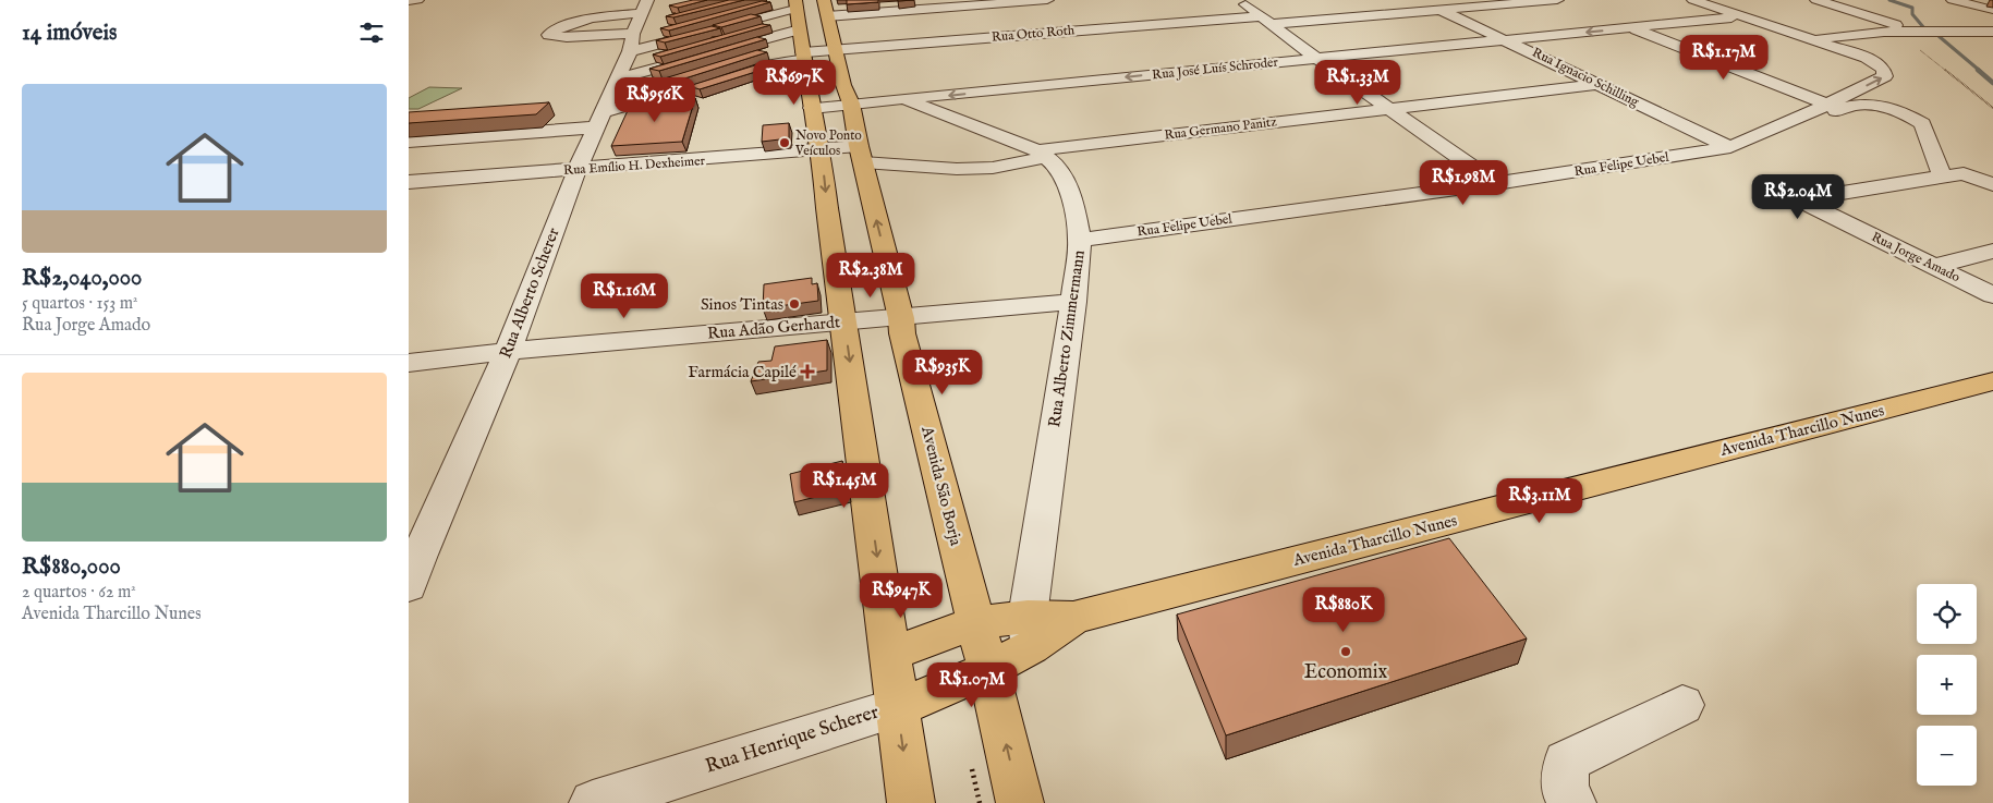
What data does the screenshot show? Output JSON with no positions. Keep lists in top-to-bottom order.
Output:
{
  "streets": {
    "main road": ["Avenida Tharcillo Nunes", "Avenida São Borja", "Rua Henrique Scherer"],
    "street": [
      "Rua Otto Roth",
      "Rua José Luís Schroder",
      "Rua Ignacio Schilling",
      "Rua Germano Panitz",
      "Rua Felipe Uebel",
      "Rua Emílio H. Dexheimer",
      "Rua Jorge Amado",
      "Rua Alberto Scherer",
      "Rua Adão Gerhardt",
      "Rua Alberto Zimmermann"
    ]
  },
  "crossings": [
    ["Rua Otto Roth", "Rua Ignacio Schilling"],
    ["Rua Otto Roth", "Rua Alberto Scherer"],
    ["Rua Otto Roth", "Avenida São Borja"],
    ["Rua José Luís Schroder", "Rua Ignacio Schilling"],
    ["Rua José Luís Schroder", "Rua Alberto Zimmermann"],
    ["Rua Ignacio Schilling", "Rua Germano Panitz"],
    ["Rua Ignacio Schilling", "Rua Felipe Uebel"],
    ["Rua Germano Panitz", "Rua Emílio H. Dexheimer"],
    ["Rua Germano Panitz", "Rua Alberto Zimmermann"],
    ["Rua Germano Panitz", "Avenida São Borja"],
    ["Rua Felipe Uebel", "Rua Alberto Zimmermann"],
    ["Rua Emílio H. Dexheimer", "Rua Alberto Scherer"],
    ["Rua Emílio H. Dexheimer", "Avenida São Borja"],
    ["Rua Alberto Scherer", "Rua Adão Gerhardt"],
    ["Rua Adão Gerhardt", "Rua Alberto Zimmermann"],
    ["Rua Adão Gerhardt", "Avenida São Borja"],
    ["Rua Alberto Zimmermann", "Avenida Tharcillo Nunes"],
    ["Rua Alberto Zimmermann", "Avenida São Borja"],
    ["Avenida Tharcillo Nunes", "Avenida São Borja"],
    ["Avenida Tharcillo Nunes", "Rua Henrique Scherer"],
    ["Avenida São Borja", "Rua Henrique Scherer"]
  ],
  "one_way": ["Rua José Luís Schroder"],
  "places": {
    "other": ["Novo Ponto Veículos", "Sinos Tintas", "Economix"],
    "health": ["Farmácia Capilé"]
  },
  "page": {
    "heading": "14 imóveis",
    "price": [
      "R$1.17M",
      "R$697K",
      "R$1.33M",
      "R$956K",
      "R$1.98M",
      "R$2.04M",
      "R$2.38M",
      "R$1.16M",
      "R$935K",
      "R$1.45M",
      "R$3.11M",
      "R$947K",
      "R$880K",
      "R$1.07M"
    ],
    "list": [
      {
        "name": "R$2,040,000",
        "note": "5 quartos · 153 m² · Rua Jorge Amado"
      },
      {
        "name": "R$880,000",
        "note": "2 quartos · 62 m² · Avenida Tharcillo Nunes"
      }
    ],
    "map_buttons": ["+", "−"]
  }
}
